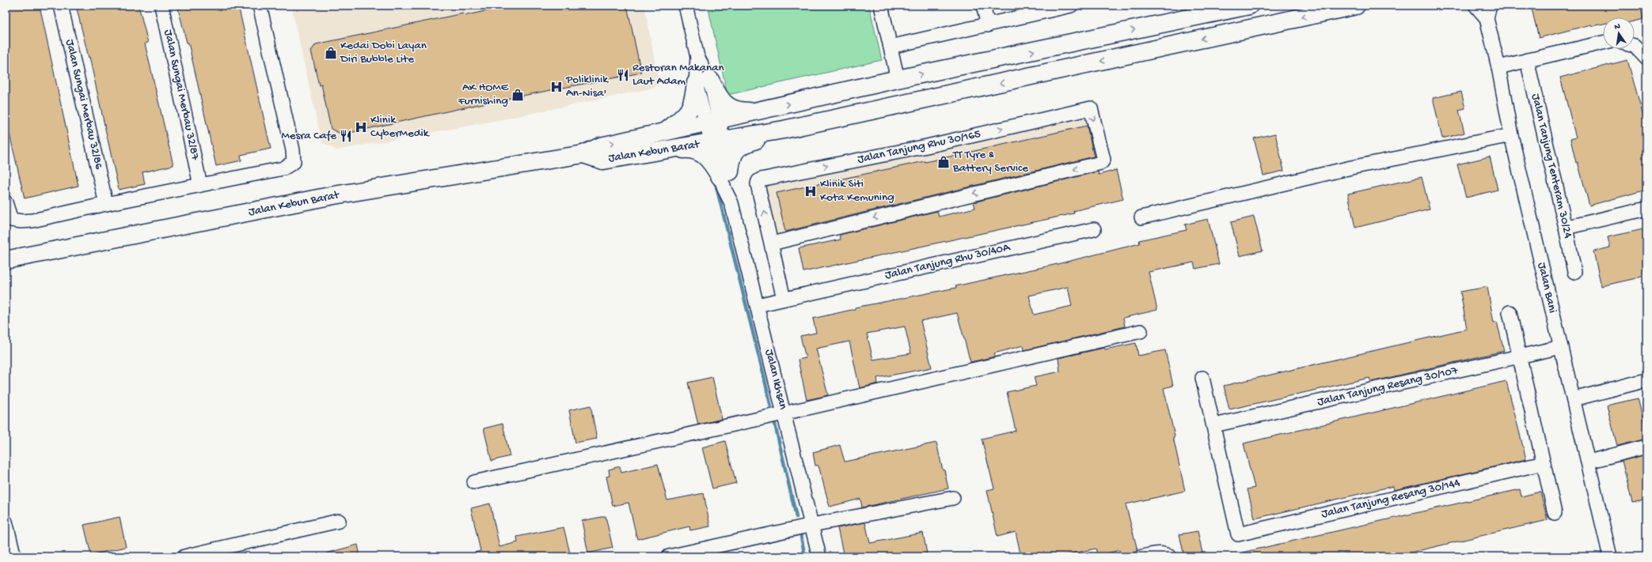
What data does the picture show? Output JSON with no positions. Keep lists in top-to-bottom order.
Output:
{
  "streets": {
    "main road": ["Jalan Kebun Barat"],
    "street": [
      "Jalan Sungai Merbau 32/87",
      "Jalan Sungai Merbau 32/86",
      "Jalan Tanjung Rhu 30/165",
      "Jalan Tanjung Tenteram 30/24",
      "Jalan Tanjung Rhu 30/40A",
      "Jalan Bani",
      "Jalan Ikhsan",
      "Jalan Tanjung Resang 30/107",
      "Jalan Tanjung Resang 30/144"
    ]
  },
  "crossings": [
    ["Jalan Kebun Barat", "Jalan Ikhsan"],
    ["Jalan Tanjung Rhu 30/40A", "Jalan Ikhsan"],
    ["Jalan Bani", "Jalan Tanjung Resang 30/107"],
    ["Jalan Tanjung Resang 30/107", "Jalan Tanjung Resang 30/144"]
  ],
  "places": {
    "shop": ["Kedai Dobi Layan Diri Bubble Lite", "AK HOME Furnishing", "TT Tyre & Battery Service"],
    "restaurant": ["Restoran Makanan Laut Adam", "Mesra Cafe"],
    "hospital": ["Poliklinik An-Nisa'", "Klinik CyberMedik", "Klinik Siti Kota Kemuning"]
  },
  "north": "top"
}
